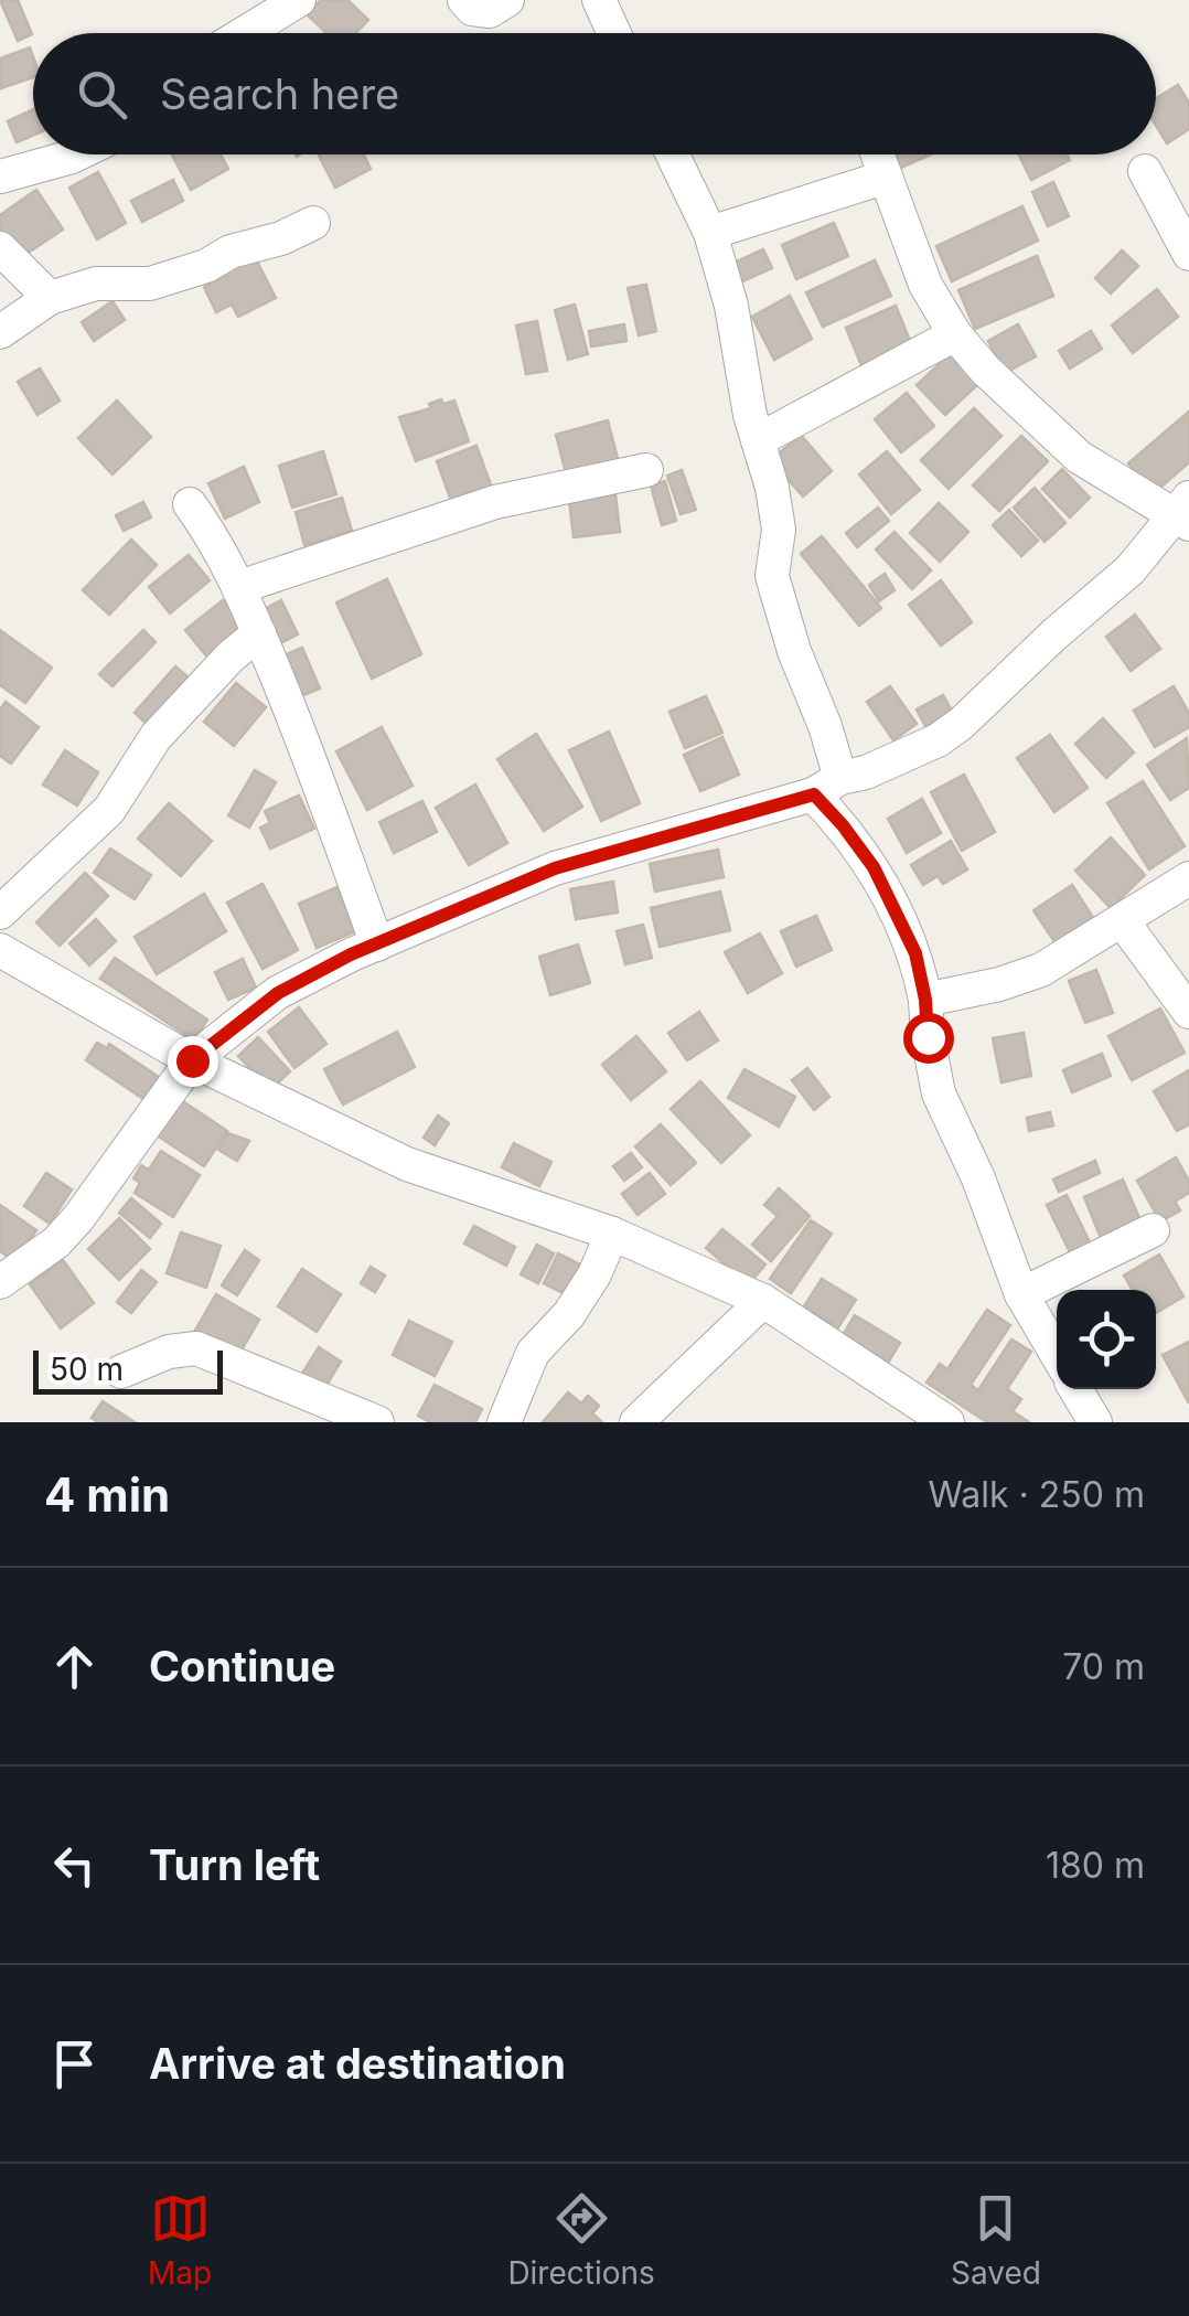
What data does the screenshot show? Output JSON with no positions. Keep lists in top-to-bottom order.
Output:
{
  "scale_bar": "50 m",
  "page": {
    "search": "Search here",
    "scale": "50 m",
    "heading": ["4 min", "Walk · 250 m"],
    "list": [
      ["Continue", "70 m"],
      ["Turn left", "180 m"],
      "Arrive at destination"
    ],
    "nav": ["Map", "Directions", "Saved"]
  }
}
